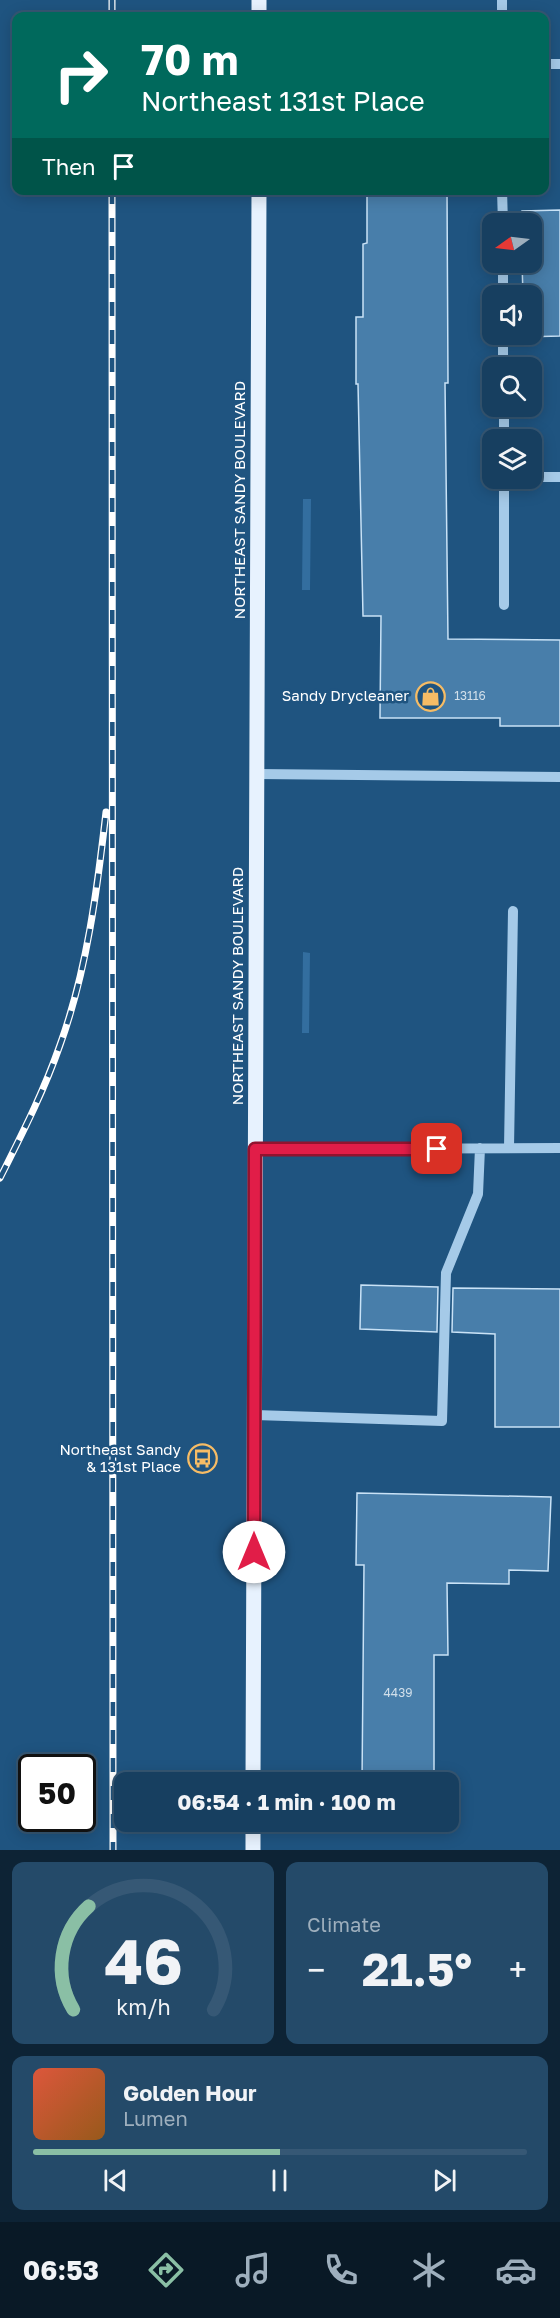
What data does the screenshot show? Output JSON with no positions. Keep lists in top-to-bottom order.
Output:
{
  "streets": {
    "main road": ["NORTHEAST SANDY BOULEVARD"]
  },
  "places": {
    "shop": ["Sandy Drycleaner"],
    "bus stop": ["Northeast Sandy & 131st Place"]
  },
  "house_numbers": ["13116", "4439"],
  "north": "left",
  "page": {
    "turn": ["70 m", "Northeast 131st Place"],
    "then": "Then",
    "limit": "50",
    "trip": "06:54 · 1 min · 100 m",
    "tile": "Climate",
    "heat": ["−", "21.5°", "+"],
    "song": ["Golden Hour", "Lumen"],
    "tabs": "06:53",
    "gauge": ["46", "km/h"]
  }
}
